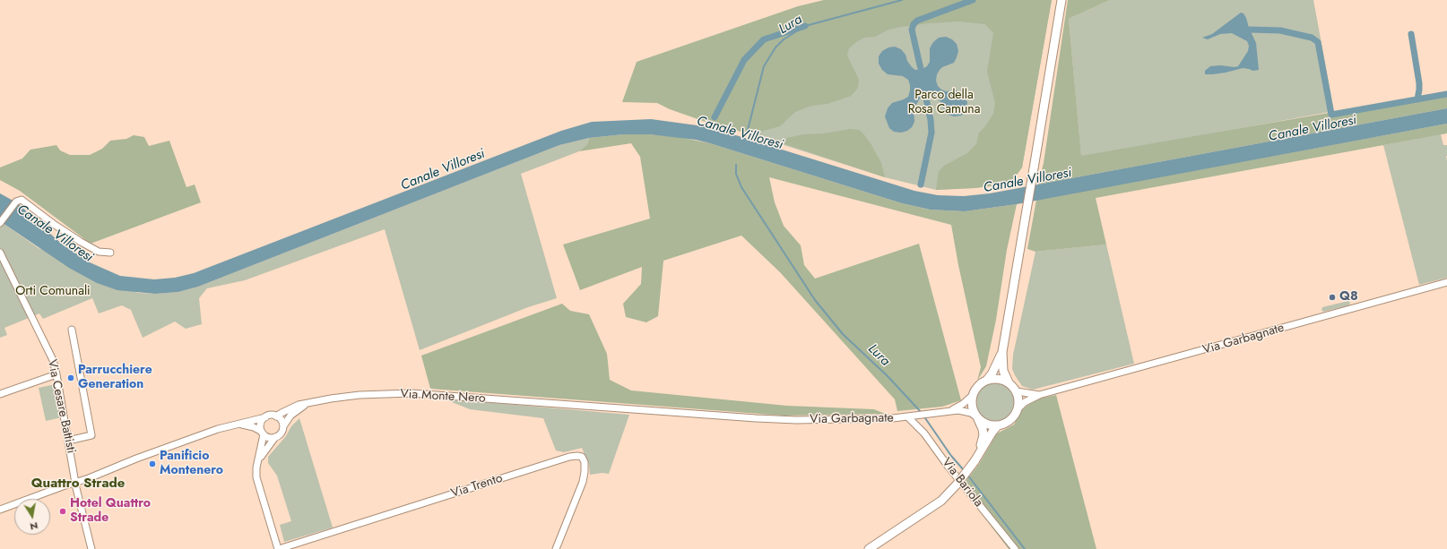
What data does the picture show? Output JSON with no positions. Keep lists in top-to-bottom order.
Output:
{
  "streets": {
    "street": [
      "Via Garbagnate",
      "Via Monte Nero",
      "Via Cesare Battisti",
      "Via Bariola",
      "Via Trento"
    ]
  },
  "crossings": [
    ["Via Garbagnate", "Via Monte Nero"],
    ["Via Garbagnate", "Via Bariola"]
  ],
  "districts": ["Quattro Strade"],
  "water": ["Lura", "Canale Villoresi"],
  "parks": ["Parco della Rosa Camuna", "Orti Comunali"],
  "places": [
    "Q8",
    "Parrucchiere Generation",
    "Panificio Montenero",
    "Hotel Quattro Strade"
  ],
  "north": "bottom"
}
